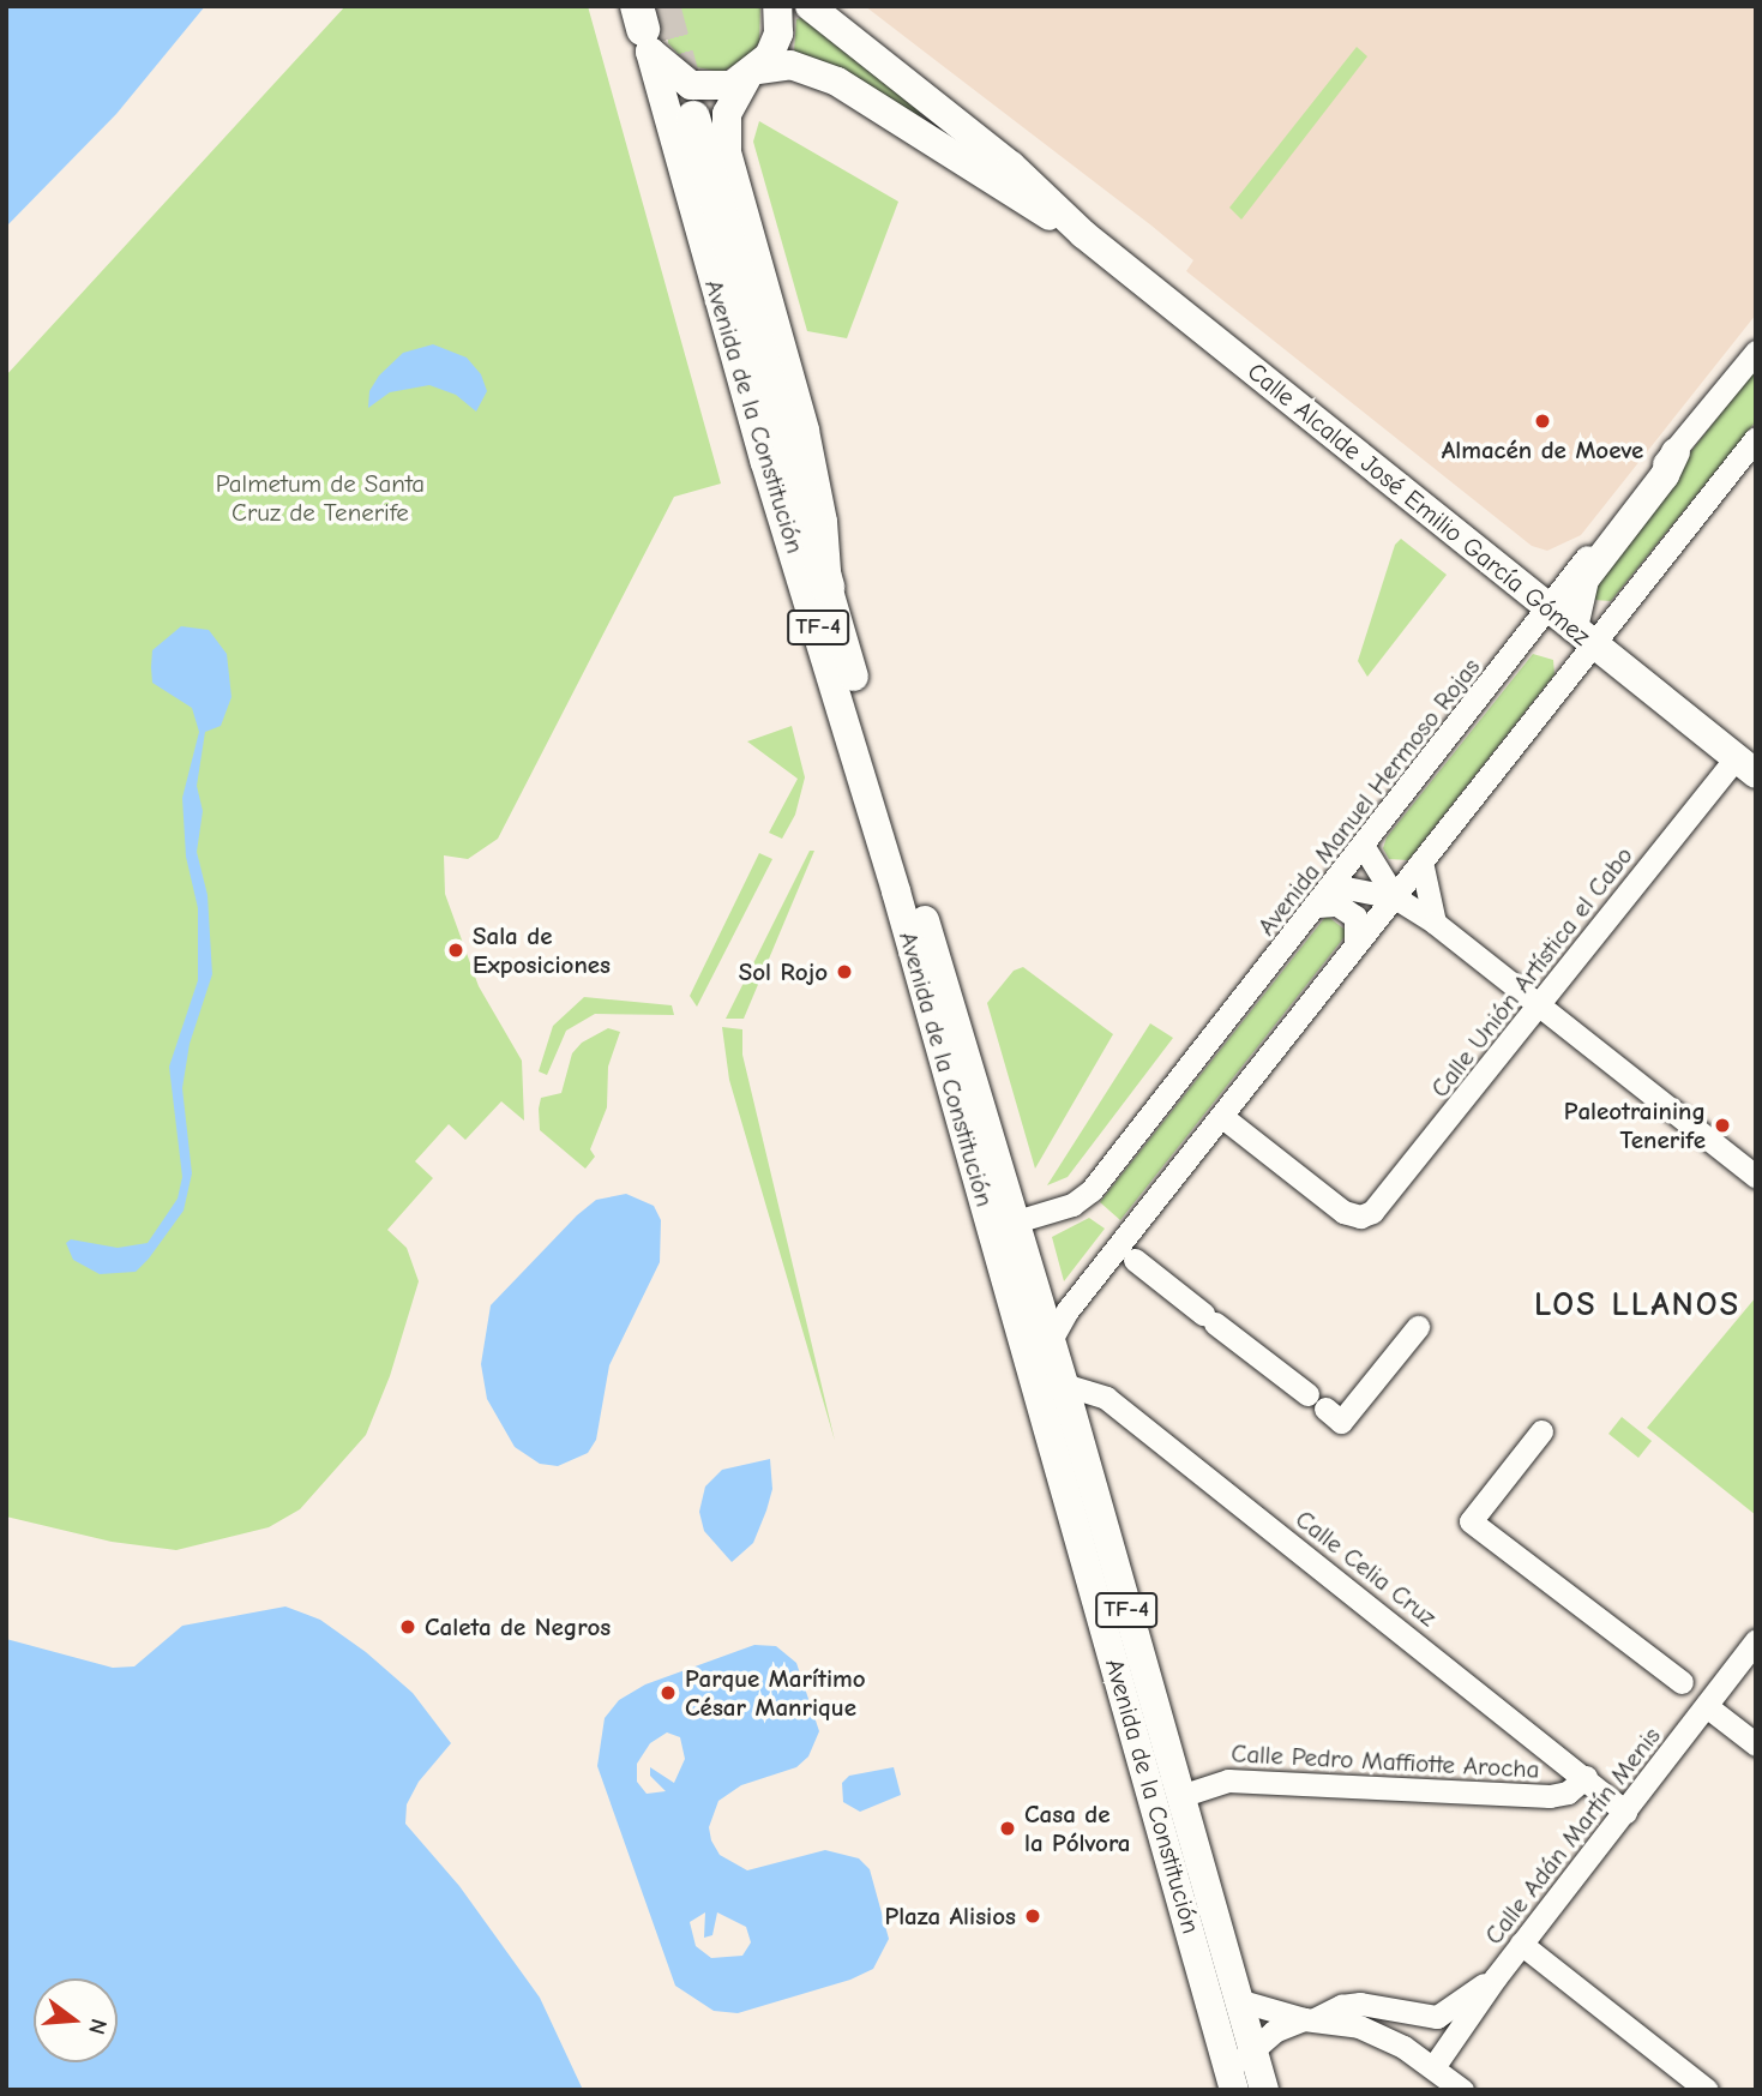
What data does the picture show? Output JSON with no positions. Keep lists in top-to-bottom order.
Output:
{
  "streets": {
    "highway": ["Avenida de la Constitución", "TF-4"],
    "main road": ["Calle Alcalde José Emilio García Gómez"],
    "street": [
      "Avenida Manuel Hermoso Rojas",
      "Calle Unión Artística el Cabo",
      "Calle Celia Cruz",
      "Calle Pedro Maffiotte Arocha",
      "Calle Adán Martín Menis"
    ]
  },
  "crossings": [
    ["Avenida de la Constitución", "Calle Alcalde José Emilio García Gómez"],
    ["Avenida de la Constitución", "Avenida Manuel Hermoso Rojas"],
    ["Avenida de la Constitución", "Calle Celia Cruz"],
    ["Avenida de la Constitución", "Calle Pedro Maffiotte Arocha"],
    ["Calle Alcalde José Emilio García Gómez", "Avenida Manuel Hermoso Rojas"],
    ["Calle Alcalde José Emilio García Gómez", "Calle Unión Artística el Cabo"],
    ["Calle Celia Cruz", "Calle Pedro Maffiotte Arocha"],
    ["Calle Celia Cruz", "Calle Adán Martín Menis"]
  ],
  "districts": ["LOS LLANOS"],
  "parks": ["Palmetum de Santa Cruz de Tenerife"],
  "places": [
    "Almacén de Moeve",
    "Sala de Exposiciones",
    "Sol Rojo",
    "Paleotraining Tenerife",
    "Caleta de Negros",
    "Parque Marítimo César Manrique",
    "Casa de la Pólvora",
    "Plaza Alisios"
  ],
  "north": "right"
}
